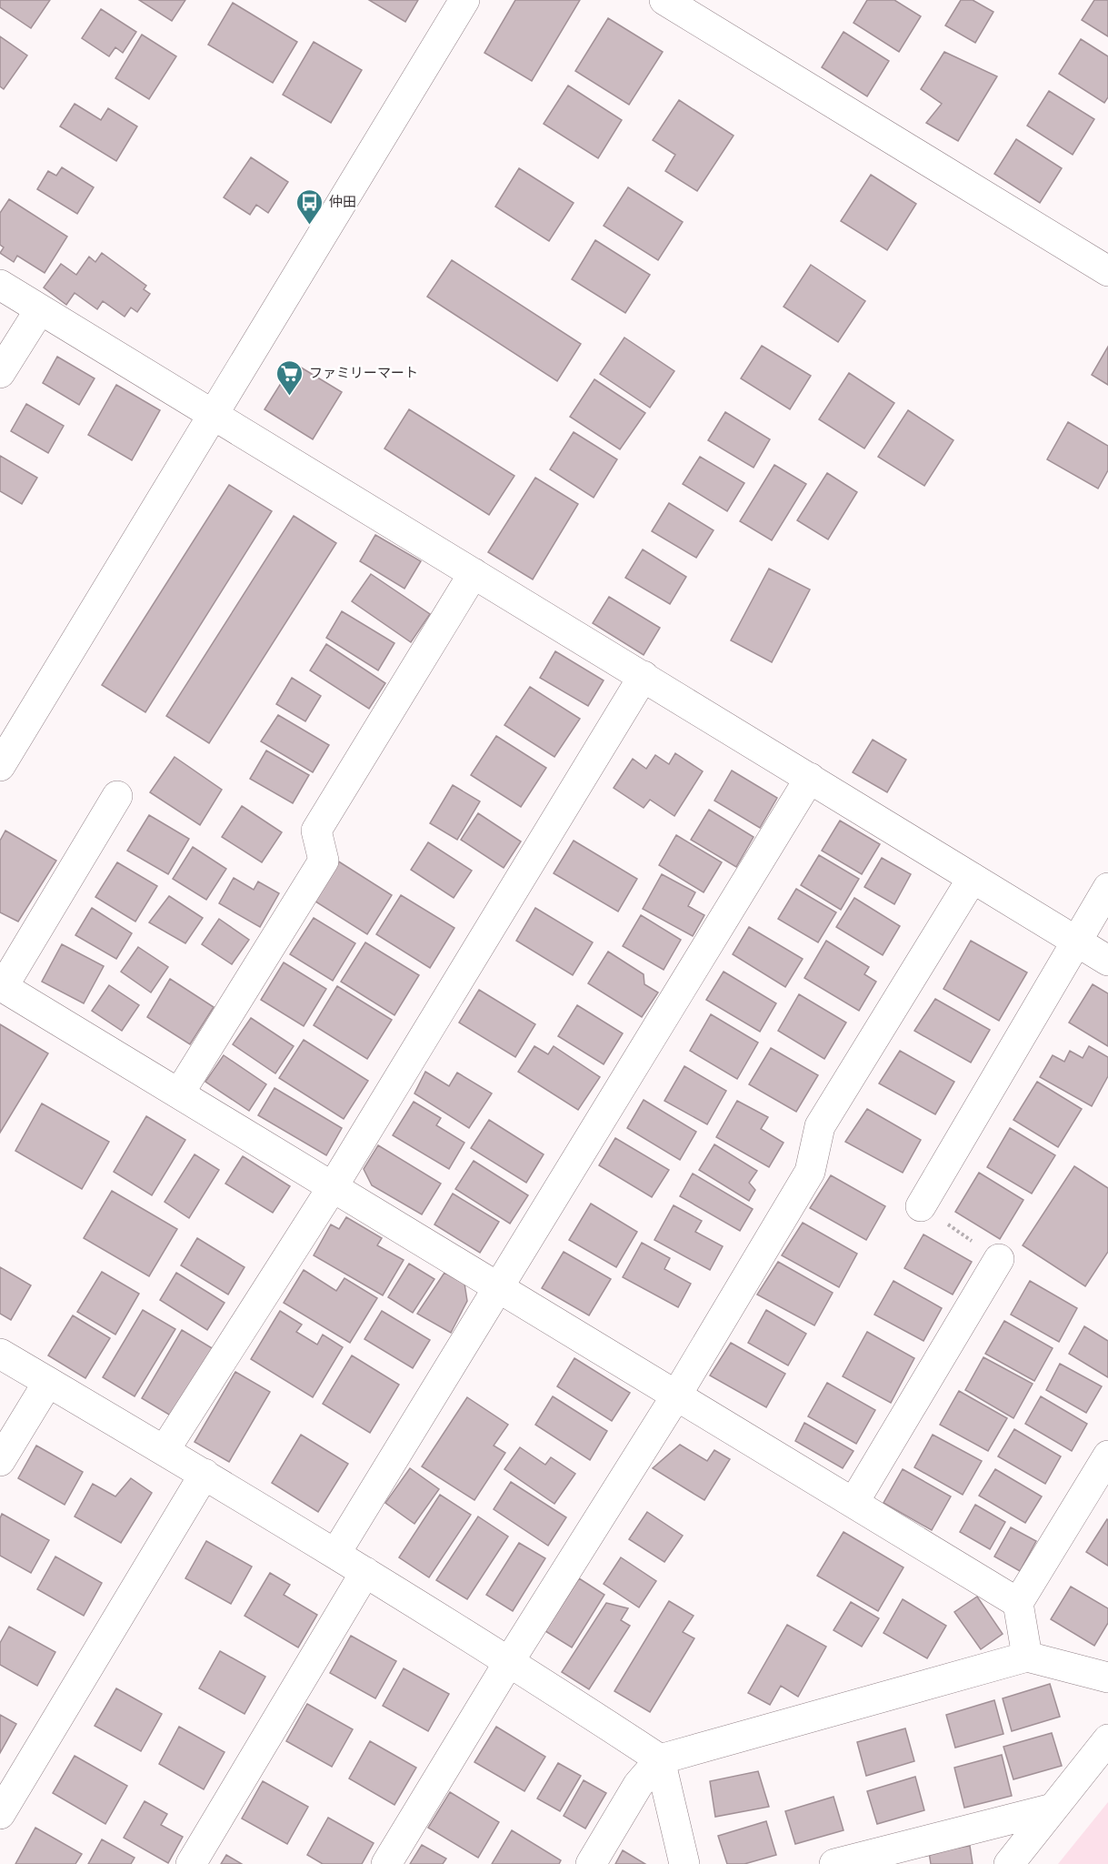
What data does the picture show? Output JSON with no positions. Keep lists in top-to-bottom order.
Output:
{
  "places": {
    "bus stop": ["仲田"],
    "supermarket": ["ファミリーマート"]
  }
}
